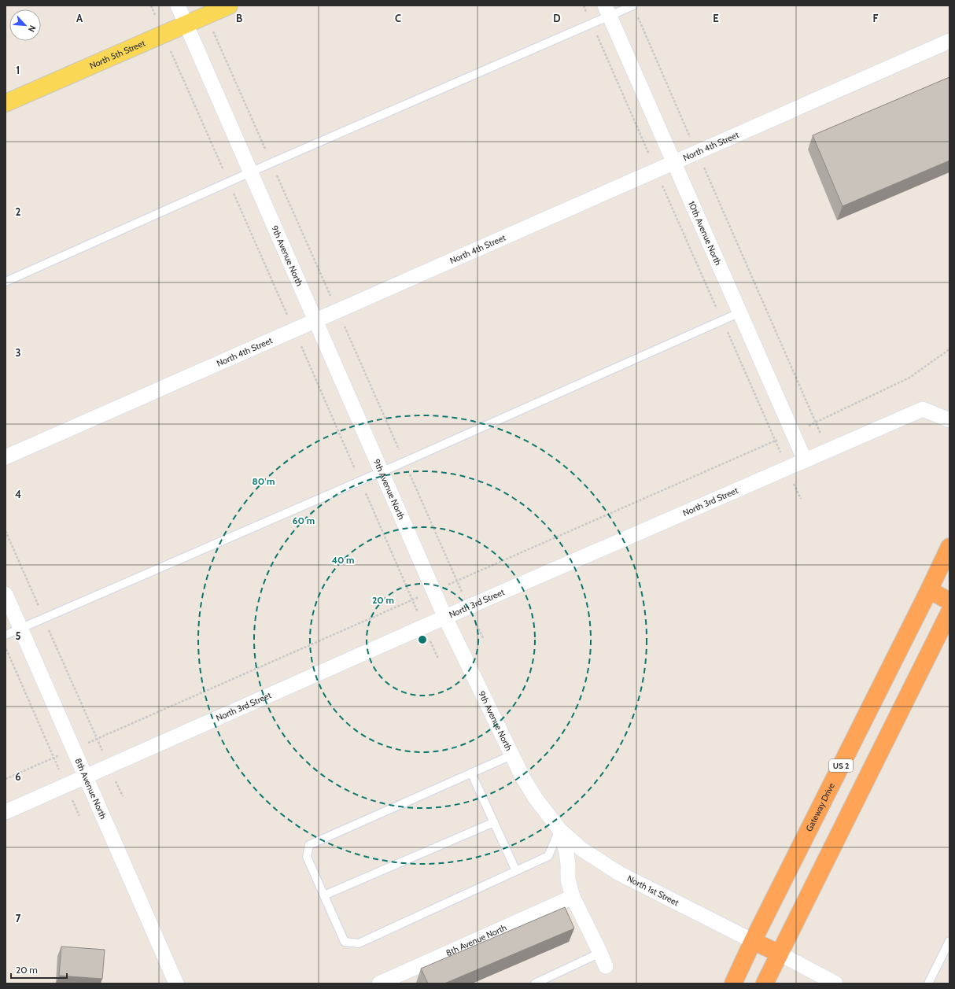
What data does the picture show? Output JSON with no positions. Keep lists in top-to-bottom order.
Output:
{
  "streets": {
    "highway": ["US 2", "Gateway Drive"],
    "main road": ["North 5th Street"],
    "street": [
      "North 4th Street",
      "10th Avenue North",
      "9th Avenue North",
      "North 3rd Street",
      "8th Avenue North",
      "North 1st Street"
    ]
  },
  "crossings": [
    ["North 5th Street", "9th Avenue North"],
    ["North 4th Street", "10th Avenue North"],
    ["North 4th Street", "9th Avenue North"],
    ["10th Avenue North", "North 3rd Street"],
    ["9th Avenue North", "North 3rd Street"],
    ["9th Avenue North", "8th Avenue North"],
    ["9th Avenue North", "North 1st Street"],
    ["North 3rd Street", "8th Avenue North"],
    ["Gateway Drive", "North 1st Street"]
  ],
  "scale_bar": "20 m",
  "north": "bottom right",
  "grid": {
    "columns": [
      "A",
      "B",
      "C",
      "D",
      "E",
      "F"
    ],
    "rows": [
      "1",
      "2",
      "3",
      "4",
      "5",
      "6",
      "7"
    ]
  },
  "rings": [
    "80 m",
    "60 m",
    "40 m",
    "20 m"
  ]
}
